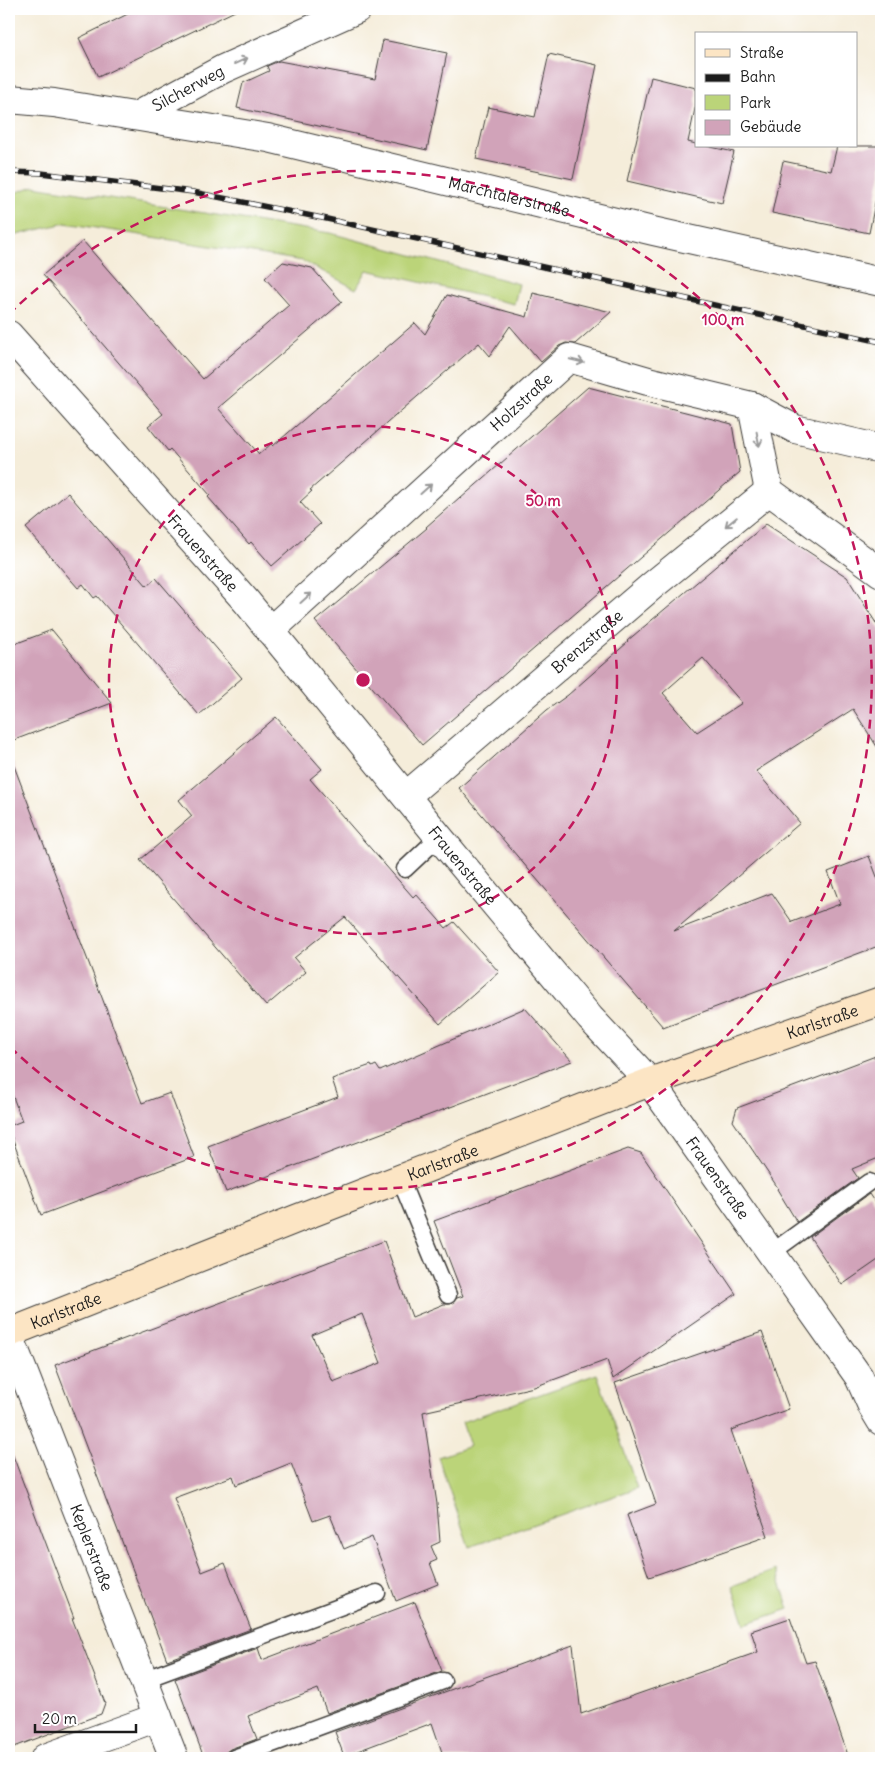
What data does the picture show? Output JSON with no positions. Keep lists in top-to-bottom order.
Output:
{
  "streets": {
    "main road": ["Karlstraße"],
    "street": [
      "Silcherweg",
      "Marchtalerstraße",
      "Holzstraße",
      "Frauenstraße",
      "Brenzstraße",
      "Keplerstraße"
    ]
  },
  "crossings": [
    ["Silcherweg", "Marchtalerstraße"],
    ["Holzstraße", "Frauenstraße"],
    ["Frauenstraße", "Brenzstraße"],
    ["Frauenstraße", "Karlstraße"],
    ["Karlstraße", "Keplerstraße"]
  ],
  "one_way": ["Silcherweg", "Holzstraße", "Brenzstraße"],
  "legend": [
    "Straße",
    "Bahn",
    "Park",
    "Gebäude"
  ],
  "scale_bar": "20 m",
  "rings": ["100 m", "50 m"]
}
